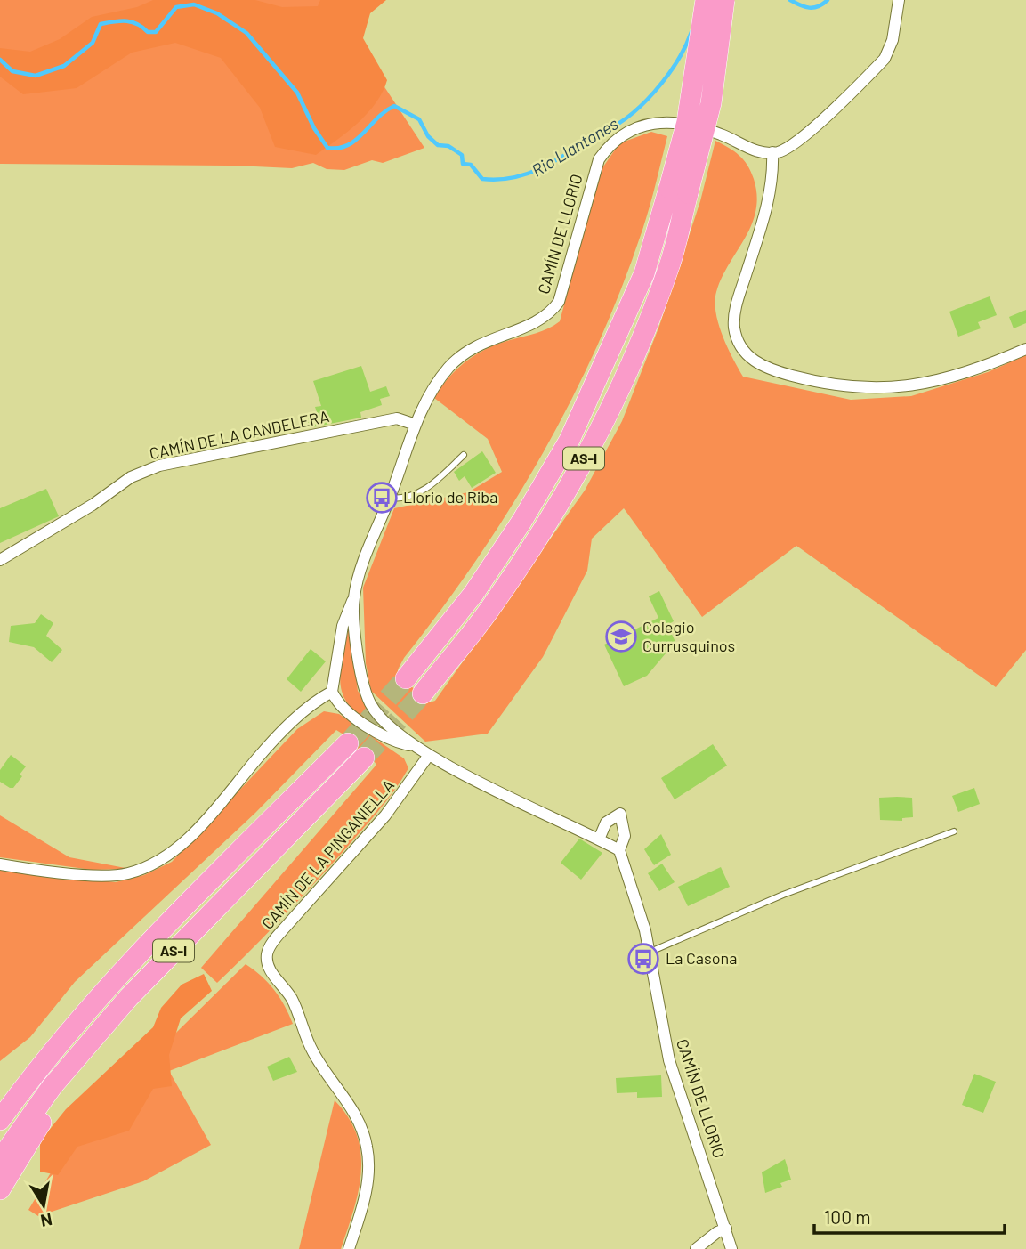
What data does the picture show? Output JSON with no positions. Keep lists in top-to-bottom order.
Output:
{
  "streets": {
    "highway": ["AS-I"],
    "street": ["CAMÍN DE LLORIO", "CAMÍN DE LA CANDELERA", "CAMÍN DE LA PINGANIELLA"]
  },
  "crossings": [
    ["CAMÍN DE LLORIO", "CAMÍN DE LA CANDELERA"],
    ["CAMÍN DE LLORIO", "CAMÍN DE LA PINGANIELLA"]
  ],
  "water": ["Rio Llantones"],
  "places": {
    "bus stop": ["Llorio de Riba", "La Casona"],
    "school or university": ["Colegio Currusquinos"]
  },
  "scale_bar": "100 m",
  "north": "bottom"
}
